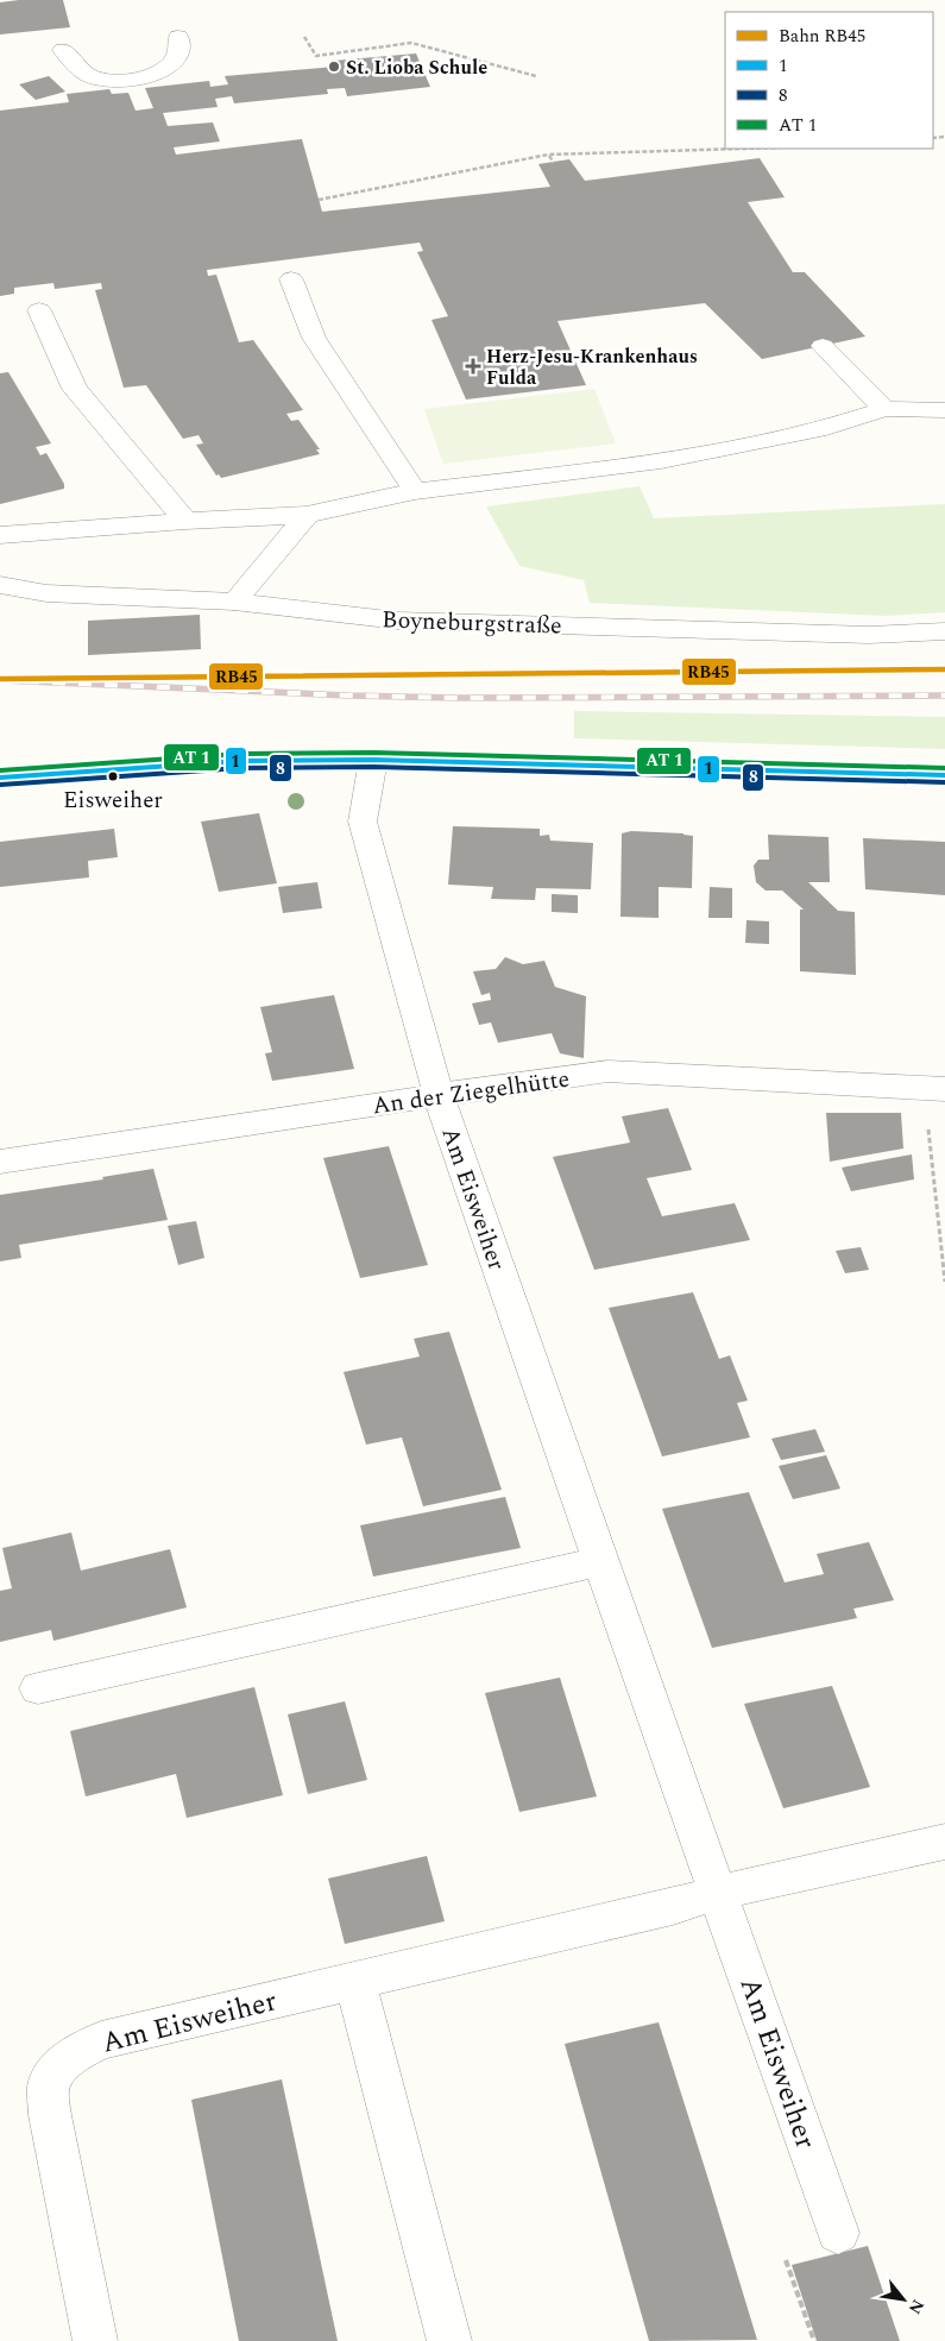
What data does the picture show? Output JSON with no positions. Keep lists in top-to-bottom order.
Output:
{
  "streets": {
    "street": ["Boyneburgstraße", "An der Ziegelhütte", "Am Eisweiher"]
  },
  "crossings": [
    ["An der Ziegelhütte", "Am Eisweiher"]
  ],
  "places": {
    "other": ["St. Lioba Schule", "Eisweiher"],
    "health": ["Herz-Jesu-Krankenhaus Fulda"]
  },
  "lines": ["rail line RB45", "transit line 1", "transit line 8"],
  "legend": [
    "Bahn RB45",
    "1",
    "8",
    "AT 1"
  ],
  "north": "bottom right"
}
